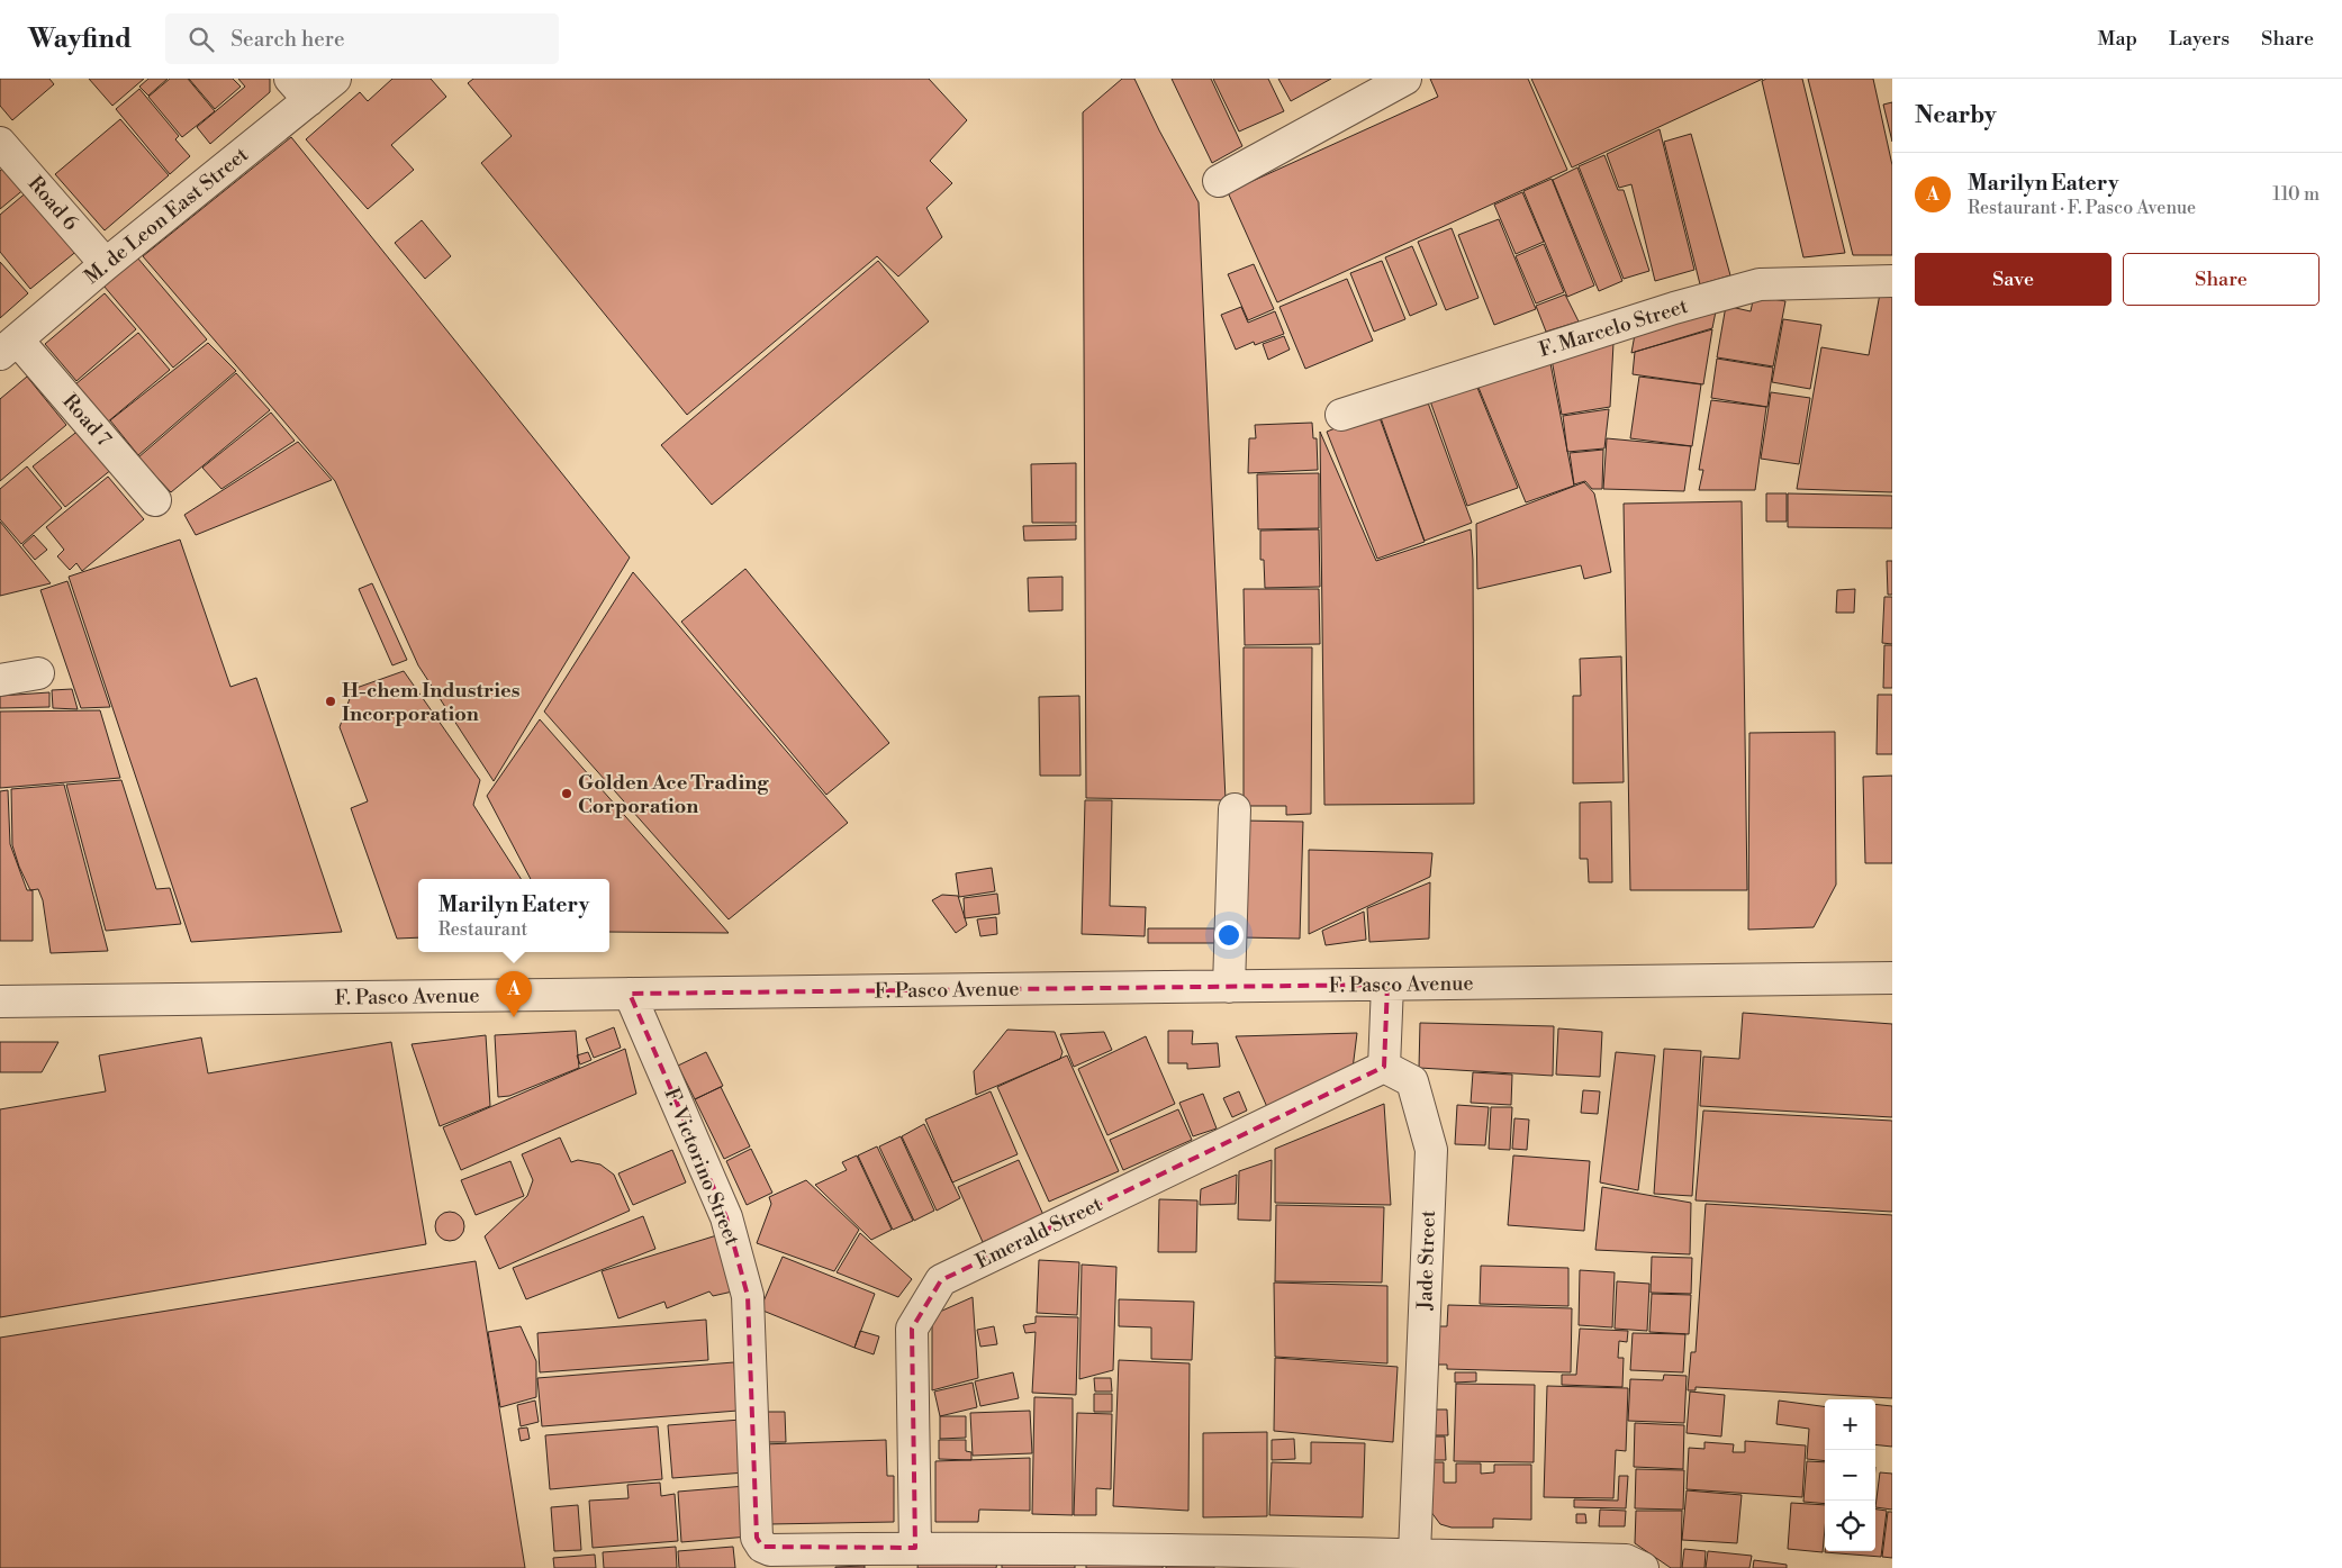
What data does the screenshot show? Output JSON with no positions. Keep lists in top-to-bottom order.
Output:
{
  "streets": {
    "street": [
      "Road 6",
      "M. de Leon East Street",
      "F. Marcelo Street",
      "Road 7",
      "F. Pasco Avenue",
      "F. Victorino Street",
      "Emerald Street",
      "Jade Street"
    ]
  },
  "crossings": [
    ["Road 6", "M. de Leon East Street"],
    ["M. de Leon East Street", "Road 7"],
    ["F. Pasco Avenue", "F. Victorino Street"],
    ["F. Victorino Street", "Emerald Street"],
    ["Emerald Street", "Jade Street"]
  ],
  "places": ["H-chem Industries Incorporation", "Golden Ace Trading Corporation"],
  "page": {
    "header": "Wayfind",
    "search": "Search here",
    "nav": ["Map", "Layers", "Share"],
    "heading": "Nearby",
    "list": [
      {
        "mark": "A",
        "name": "Marilyn Eatery",
        "note": "Restaurant · F. Pasco Avenue",
        "value": "110 m"
      }
    ],
    "buttons": ["Save", "Share"],
    "popup": ["Marilyn Eatery", "Restaurant"],
    "pins": "A",
    "map_buttons": ["+", "−"]
  }
}
